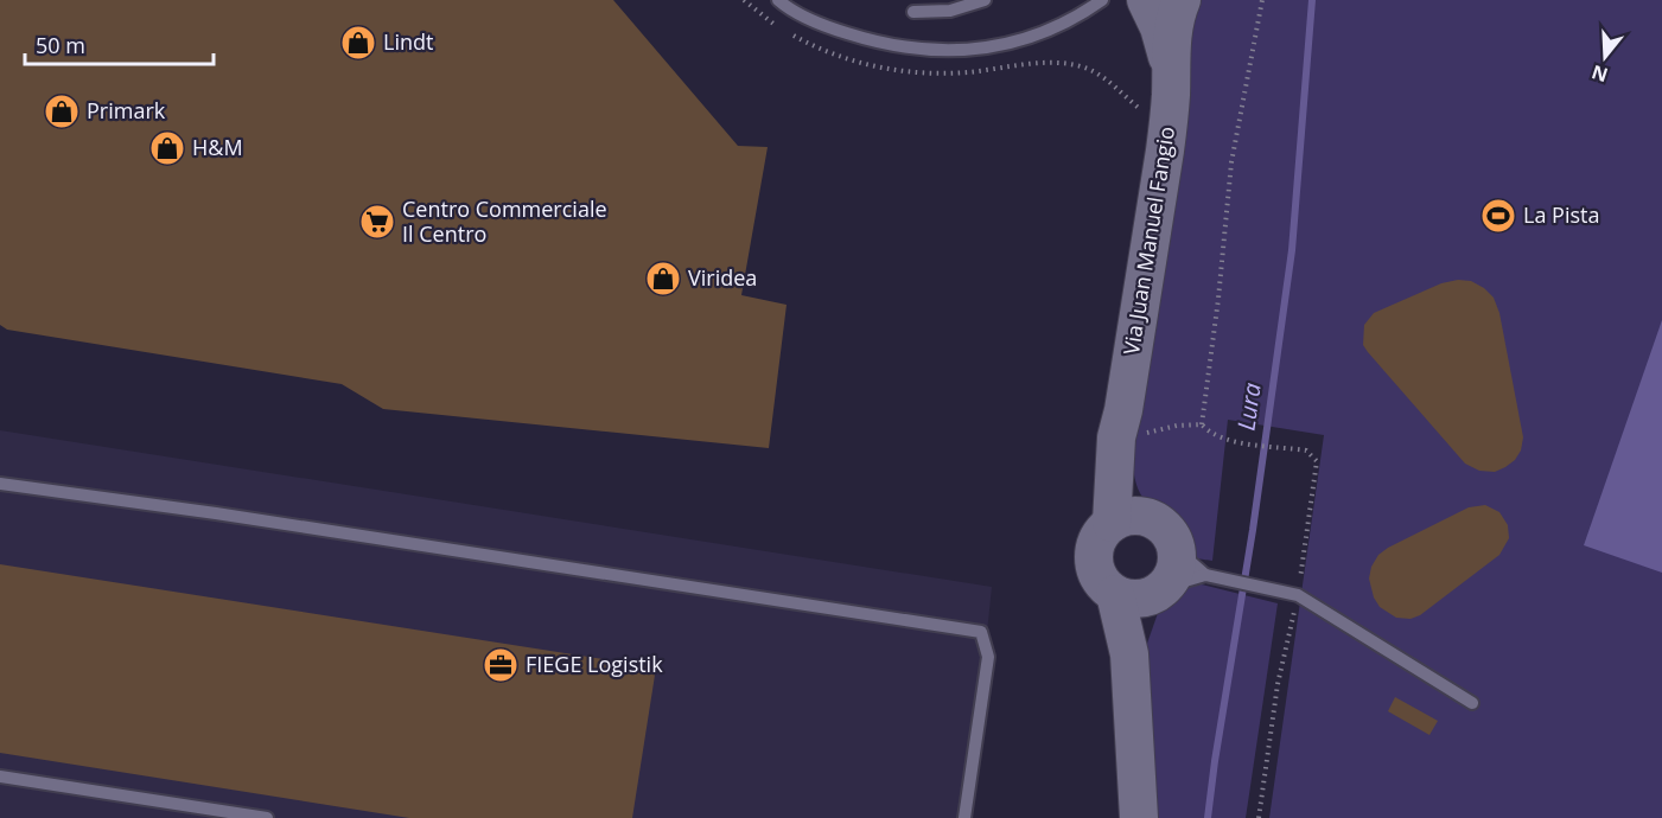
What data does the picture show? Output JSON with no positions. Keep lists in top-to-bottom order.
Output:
{
  "streets": {
    "street": ["Via Juan Manuel Fangio"]
  },
  "water": ["Lura"],
  "places": {
    "shop": [
      "Lindt",
      "Primark",
      "H&M",
      "Viridea"
    ],
    "sports": ["La Pista"],
    "supermarket": ["Centro Commerciale Il Centro"],
    "office": ["FIEGE Logistik"]
  },
  "scale_bar": "50 m",
  "north": "bottom"
}
